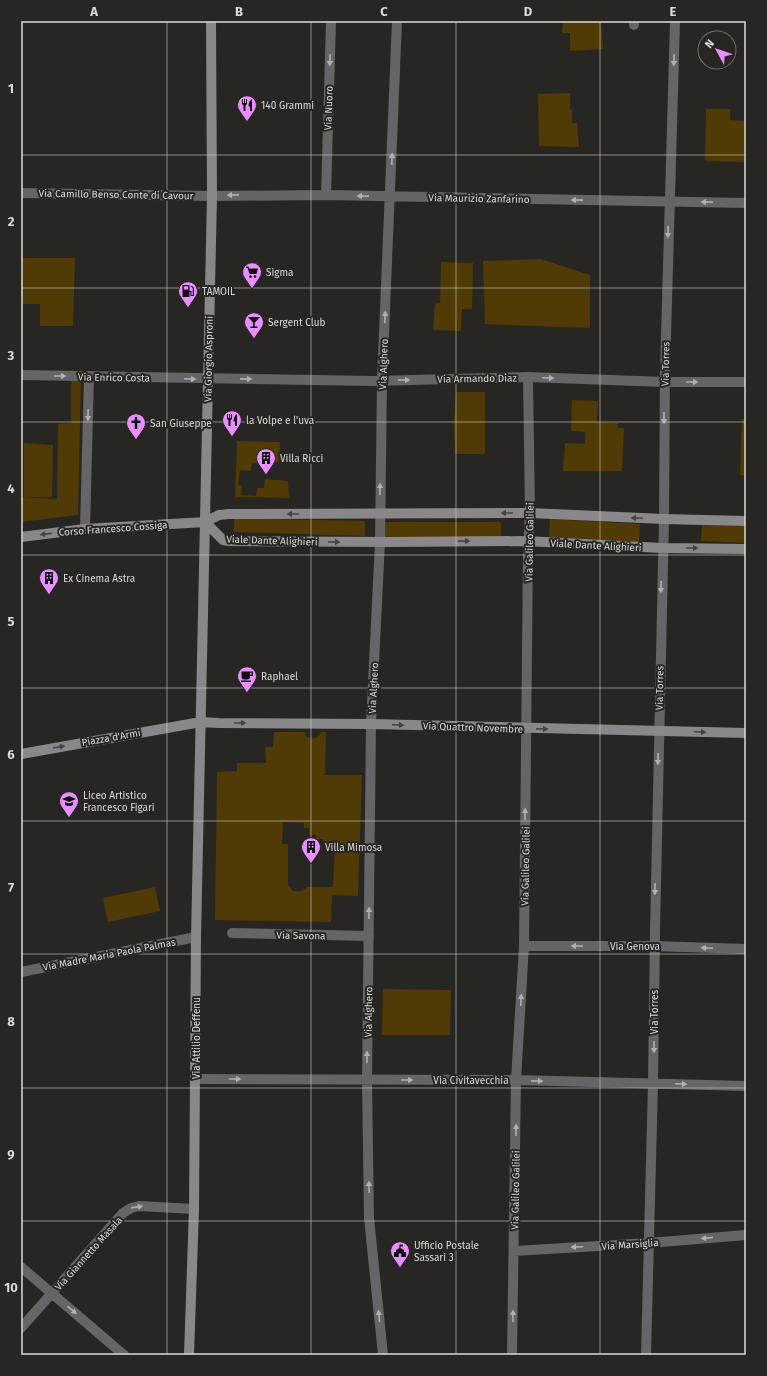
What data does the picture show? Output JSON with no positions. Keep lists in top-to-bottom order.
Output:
{
  "streets": {
    "street": [
      "Via Nuoro",
      "Via Camillo Benso Conte di Cavour",
      "Via Maurizio Zanfarino",
      "Via Giorgio Asproni",
      "Via Alghero",
      "Via Torres",
      "Via Enrico Costa",
      "Via Armando Diaz",
      "Corso Francesco Cossiga",
      "Viale Dante Alighieri",
      "Via Galileo Galilei",
      "Via Quattro Novembre",
      "Piazza d'Armi",
      "Via Savona",
      "Via Genova",
      "Via Madre Maria Paola Palmas",
      "Via Attilio Deffenu",
      "Via Civitavecchia",
      "Via Marsiglia",
      "Via Giannetto Masala"
    ]
  },
  "crossings": [
    ["Via Nuoro", "Via Maurizio Zanfarino"],
    ["Via Camillo Benso Conte di Cavour", "Via Maurizio Zanfarino"],
    ["Via Camillo Benso Conte di Cavour", "Via Giorgio Asproni"],
    ["Via Maurizio Zanfarino", "Via Giorgio Asproni"],
    ["Via Maurizio Zanfarino", "Via Alghero"],
    ["Via Maurizio Zanfarino", "Via Torres"],
    ["Via Giorgio Asproni", "Via Enrico Costa"],
    ["Via Giorgio Asproni", "Via Armando Diaz"],
    ["Via Giorgio Asproni", "Corso Francesco Cossiga"],
    ["Via Giorgio Asproni", "Viale Dante Alighieri"],
    ["Via Giorgio Asproni", "Via Quattro Novembre"],
    ["Via Giorgio Asproni", "Piazza d'Armi"],
    ["Via Giorgio Asproni", "Via Attilio Deffenu"],
    ["Via Alghero", "Via Armando Diaz"],
    ["Via Alghero", "Viale Dante Alighieri"],
    ["Via Alghero", "Via Quattro Novembre"],
    ["Via Alghero", "Via Savona"],
    ["Via Alghero", "Via Civitavecchia"],
    ["Via Torres", "Via Armando Diaz"],
    ["Via Torres", "Viale Dante Alighieri"],
    ["Via Torres", "Via Quattro Novembre"],
    ["Via Torres", "Via Genova"],
    ["Via Torres", "Via Civitavecchia"],
    ["Via Torres", "Via Marsiglia"],
    ["Via Enrico Costa", "Via Armando Diaz"],
    ["Via Armando Diaz", "Via Galileo Galilei"],
    ["Corso Francesco Cossiga", "Viale Dante Alighieri"],
    ["Viale Dante Alighieri", "Via Galileo Galilei"],
    ["Via Galileo Galilei", "Via Quattro Novembre"],
    ["Via Galileo Galilei", "Via Genova"],
    ["Via Galileo Galilei", "Via Civitavecchia"],
    ["Via Galileo Galilei", "Via Marsiglia"],
    ["Via Quattro Novembre", "Piazza d'Armi"],
    ["Via Quattro Novembre", "Via Attilio Deffenu"],
    ["Piazza d'Armi", "Via Attilio Deffenu"],
    ["Via Madre Maria Paola Palmas", "Via Attilio Deffenu"],
    ["Via Attilio Deffenu", "Via Civitavecchia"],
    ["Via Attilio Deffenu", "Via Giannetto Masala"]
  ],
  "one_way": [
    "Via Nuoro",
    "Via Maurizio Zanfarino",
    "Via Alghero",
    "Via Torres",
    "Via Enrico Costa",
    "Via Armando Diaz",
    "Via Galileo Galilei",
    "Via Quattro Novembre",
    "Piazza d'Armi",
    "Via Genova",
    "Via Civitavecchia",
    "Via Marsiglia",
    "Via Giannetto Masala"
  ],
  "places": {
    "restaurant": ["140 Grammi", "la Volpe e l'uva"],
    "supermarket": ["Sigma"],
    "fuel station": ["TAMOIL"],
    "bar": ["Sergent Club"],
    "church": ["San Giuseppe"],
    "building": ["Villa Ricci", "Ex Cinema Astra", "Villa Mimosa"],
    "cafe": ["Raphael"],
    "school or university": ["Liceo Artistico Francesco Figari"],
    "public building": ["Ufficio Postale Sassari 3"]
  },
  "north": "top left",
  "grid": {
    "columns": [
      "A",
      "B",
      "C",
      "D",
      "E"
    ],
    "rows": [
      "1",
      "2",
      "3",
      "4",
      "5",
      "6",
      "7",
      "8",
      "9",
      "10"
    ]
  }
}
